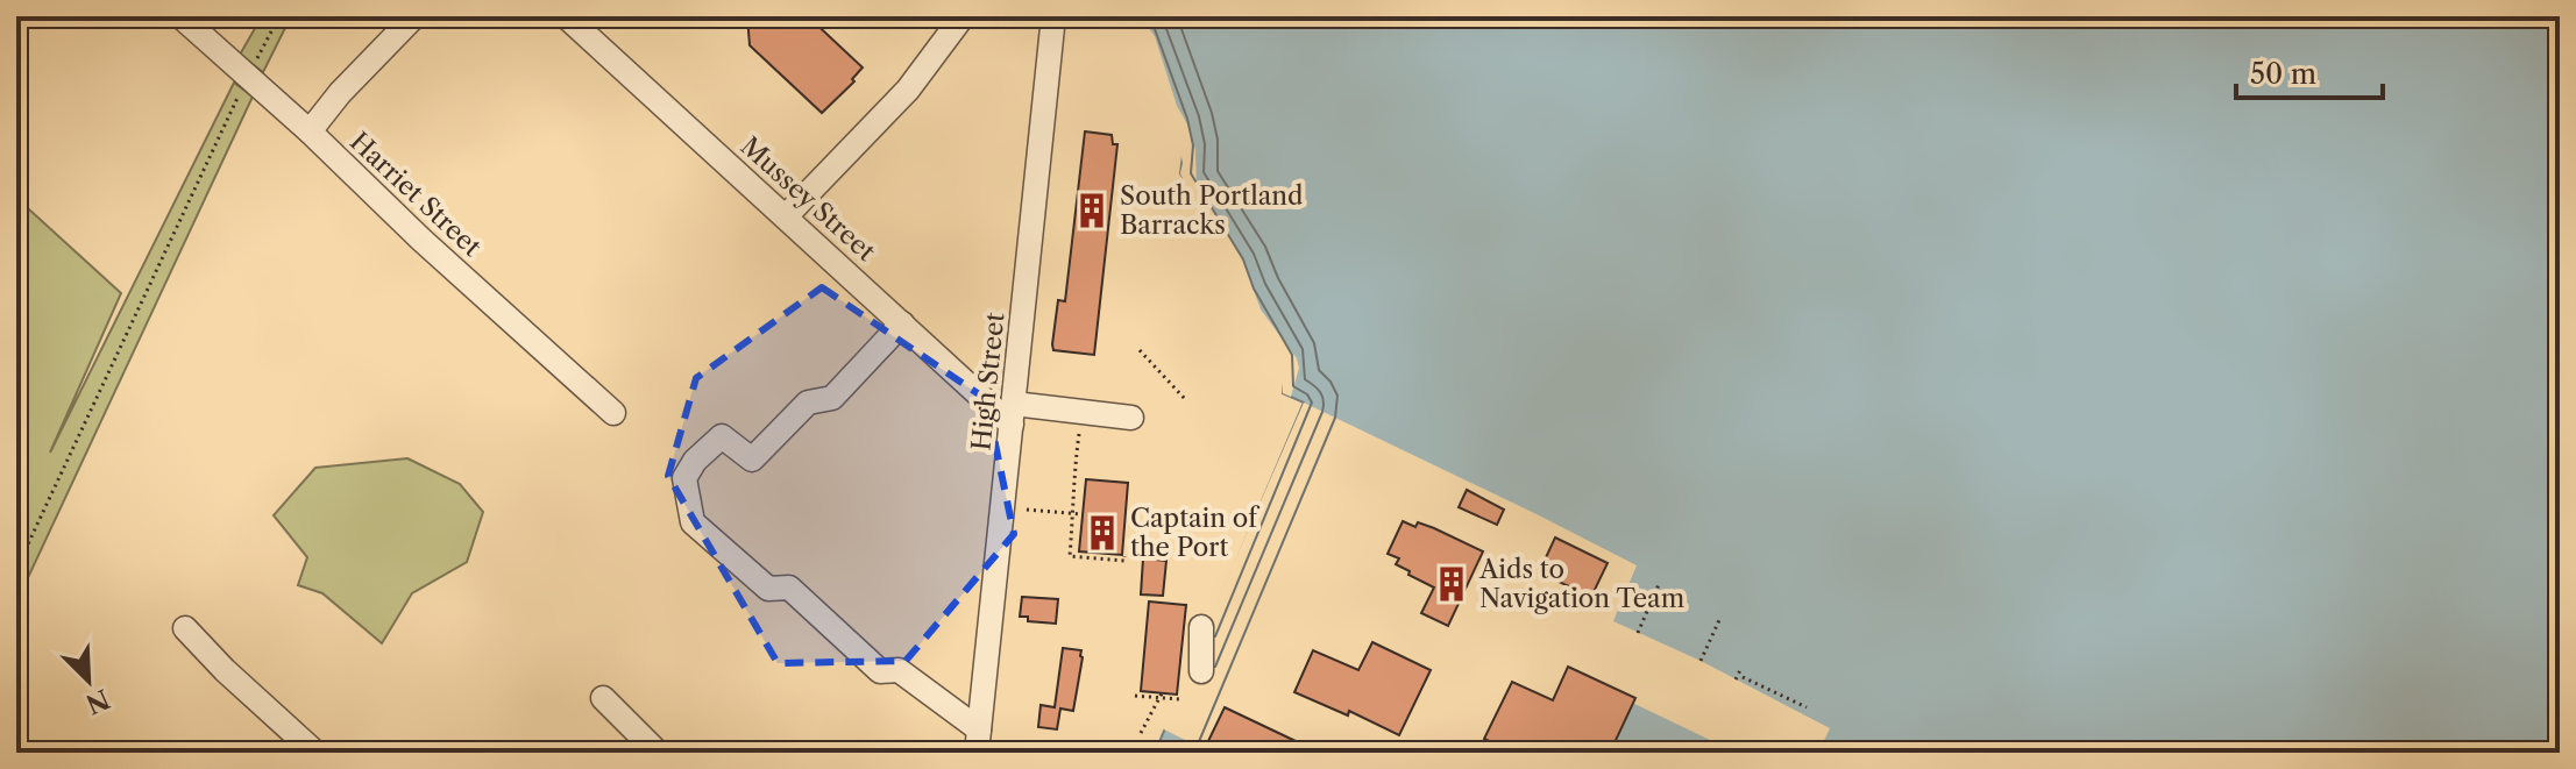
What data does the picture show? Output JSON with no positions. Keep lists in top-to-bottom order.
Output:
{
  "streets": {
    "street": ["Harriet Street", "Mussey Street", "High Street"]
  },
  "crossings": [
    ["Mussey Street", "High Street"]
  ],
  "places": {
    "building": ["South Portland Barracks", "Captain of the Port", "Aids to Navigation Team"]
  },
  "scale_bar": "50 m",
  "north": "bottom right"
}
